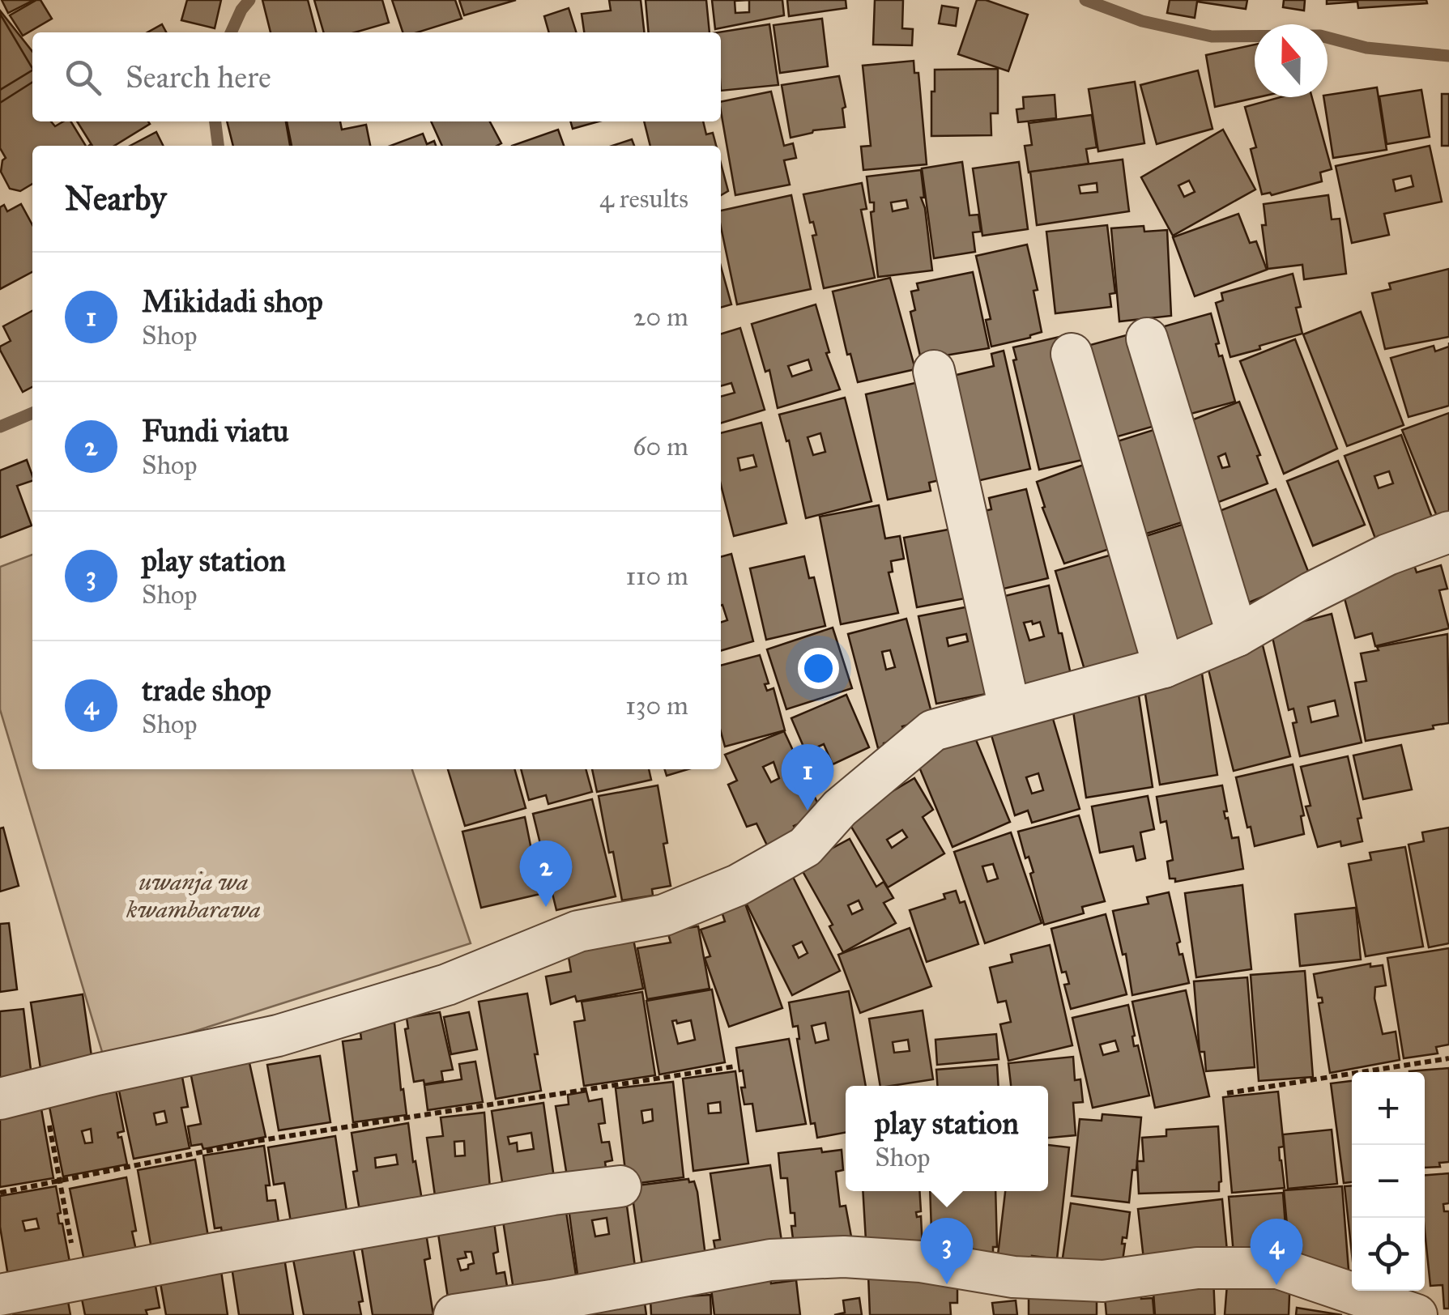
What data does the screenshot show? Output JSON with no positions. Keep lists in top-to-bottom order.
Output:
{
  "parks": ["uwanja wa kwambarawa"],
  "north": "top",
  "page": {
    "search": "Search here",
    "heading": ["Nearby", "4 results"],
    "list": [
      {
        "mark": "1",
        "name": "Mikidadi shop",
        "note": "Shop",
        "value": "20 m"
      },
      {
        "mark": "2",
        "name": "Fundi viatu",
        "note": "Shop",
        "value": "60 m"
      },
      {
        "mark": "3",
        "name": "play station",
        "note": "Shop",
        "value": "110 m"
      },
      {
        "mark": "4",
        "name": "trade shop",
        "note": "Shop",
        "value": "130 m"
      }
    ],
    "pins": [
      "1",
      "2",
      "3",
      "4"
    ],
    "map_buttons": ["+", "−"],
    "popup": ["play station", "Shop"]
  }
}
